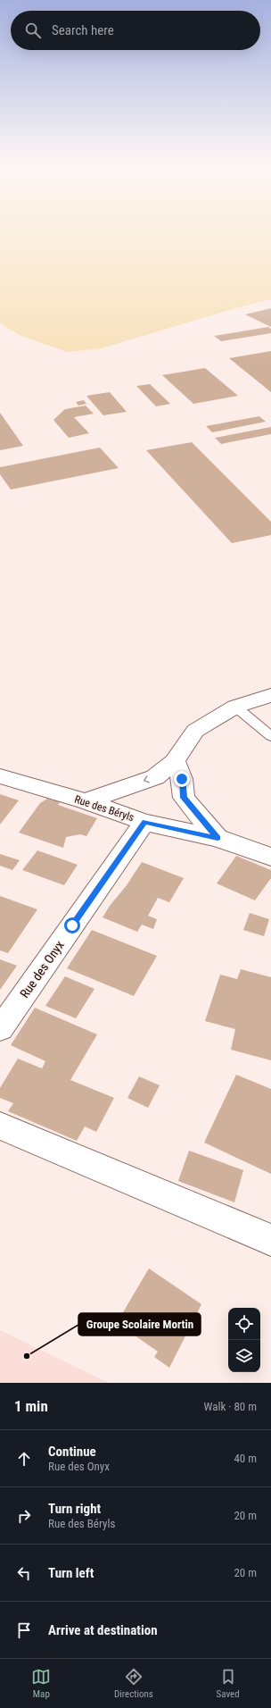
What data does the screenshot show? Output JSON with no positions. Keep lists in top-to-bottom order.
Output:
{
  "streets": {
    "street": ["Rue des Béryls", "Rue des Onyx"]
  },
  "crossings": [
    ["Rue des Béryls", "Rue des Onyx"]
  ],
  "places": ["Groupe Scolaire Mortin"],
  "page": {
    "search": "Search here",
    "heading": ["1 min", "Walk · 80 m"],
    "list": [
      ["Continue", "Rue des Onyx", "40 m"],
      ["Turn right", "Rue des Béryls", "20 m"],
      ["Turn left", "20 m"],
      "Arrive at destination"
    ],
    "nav": ["Map", "Directions", "Saved"]
  }
}
